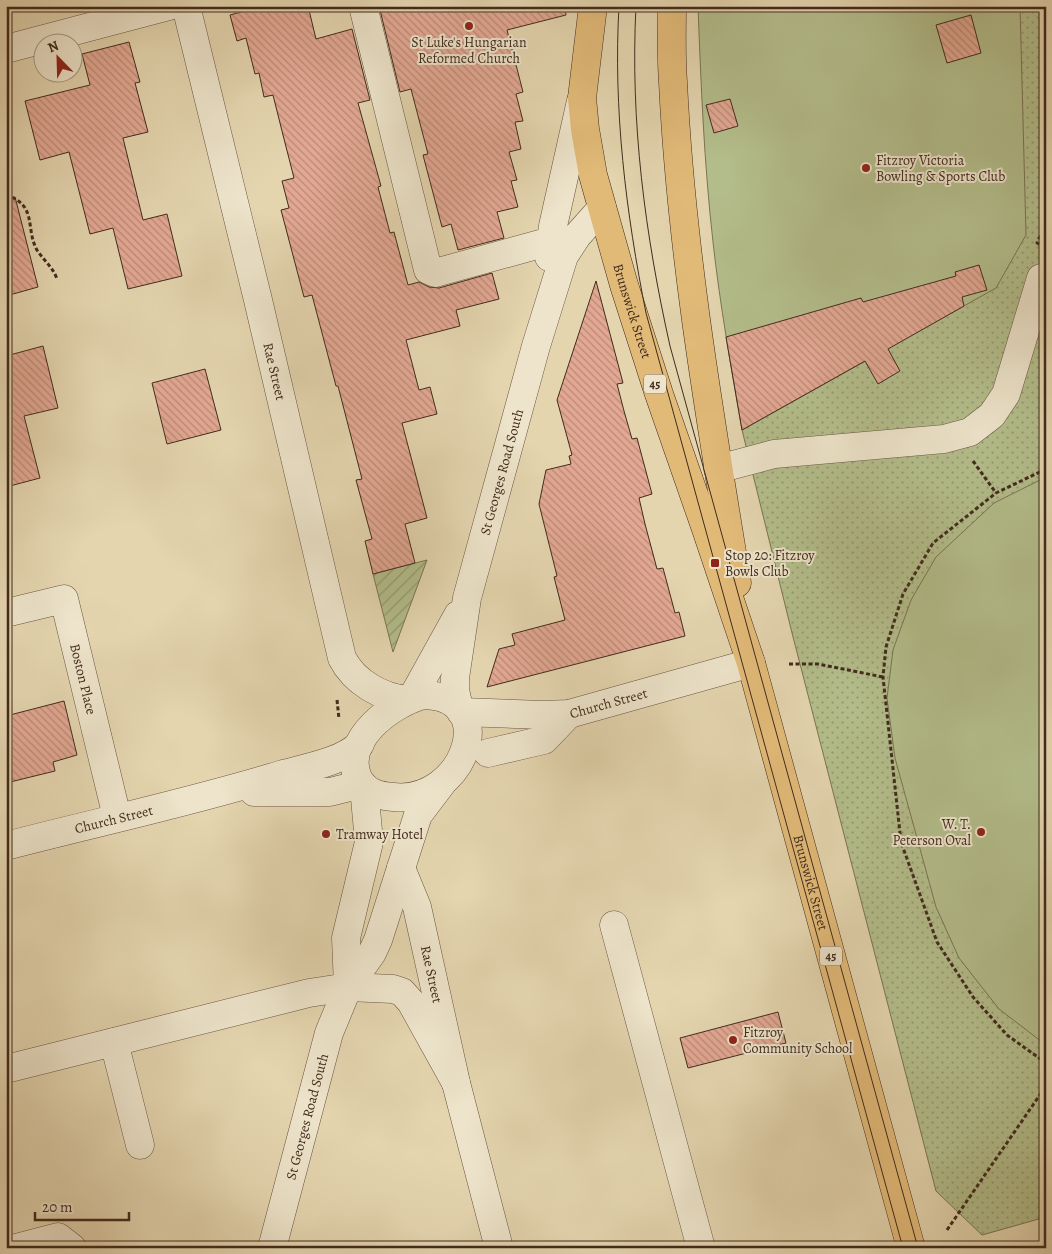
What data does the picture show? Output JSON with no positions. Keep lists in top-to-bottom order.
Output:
{
  "streets": {
    "highway": ["Brunswick Street", "45"],
    "street": [
      "Rae Street",
      "St Georges Road South",
      "Boston Place",
      "Church Street"
    ]
  },
  "crossings": [
    ["Brunswick Street", "45"],
    ["Brunswick Street", "St Georges Road South"],
    ["Brunswick Street", "Church Street"],
    ["Rae Street", "St Georges Road South"],
    ["Rae Street", "Church Street"],
    ["45", "St Georges Road South"],
    ["St Georges Road South", "Church Street"],
    ["Boston Place", "Church Street"]
  ],
  "places": {
    "other": [
      "St Luke's Hungarian Reformed Church",
      "Fitzroy Victoria Bowling & Sports Club",
      "W. T. Peterson Oval",
      "Tramway Hotel",
      "Fitzroy Community School"
    ],
    "transit": ["Stop 20: Fitzroy Bowls Club"]
  },
  "scale_bar": "20 m",
  "north": "top left"
}
